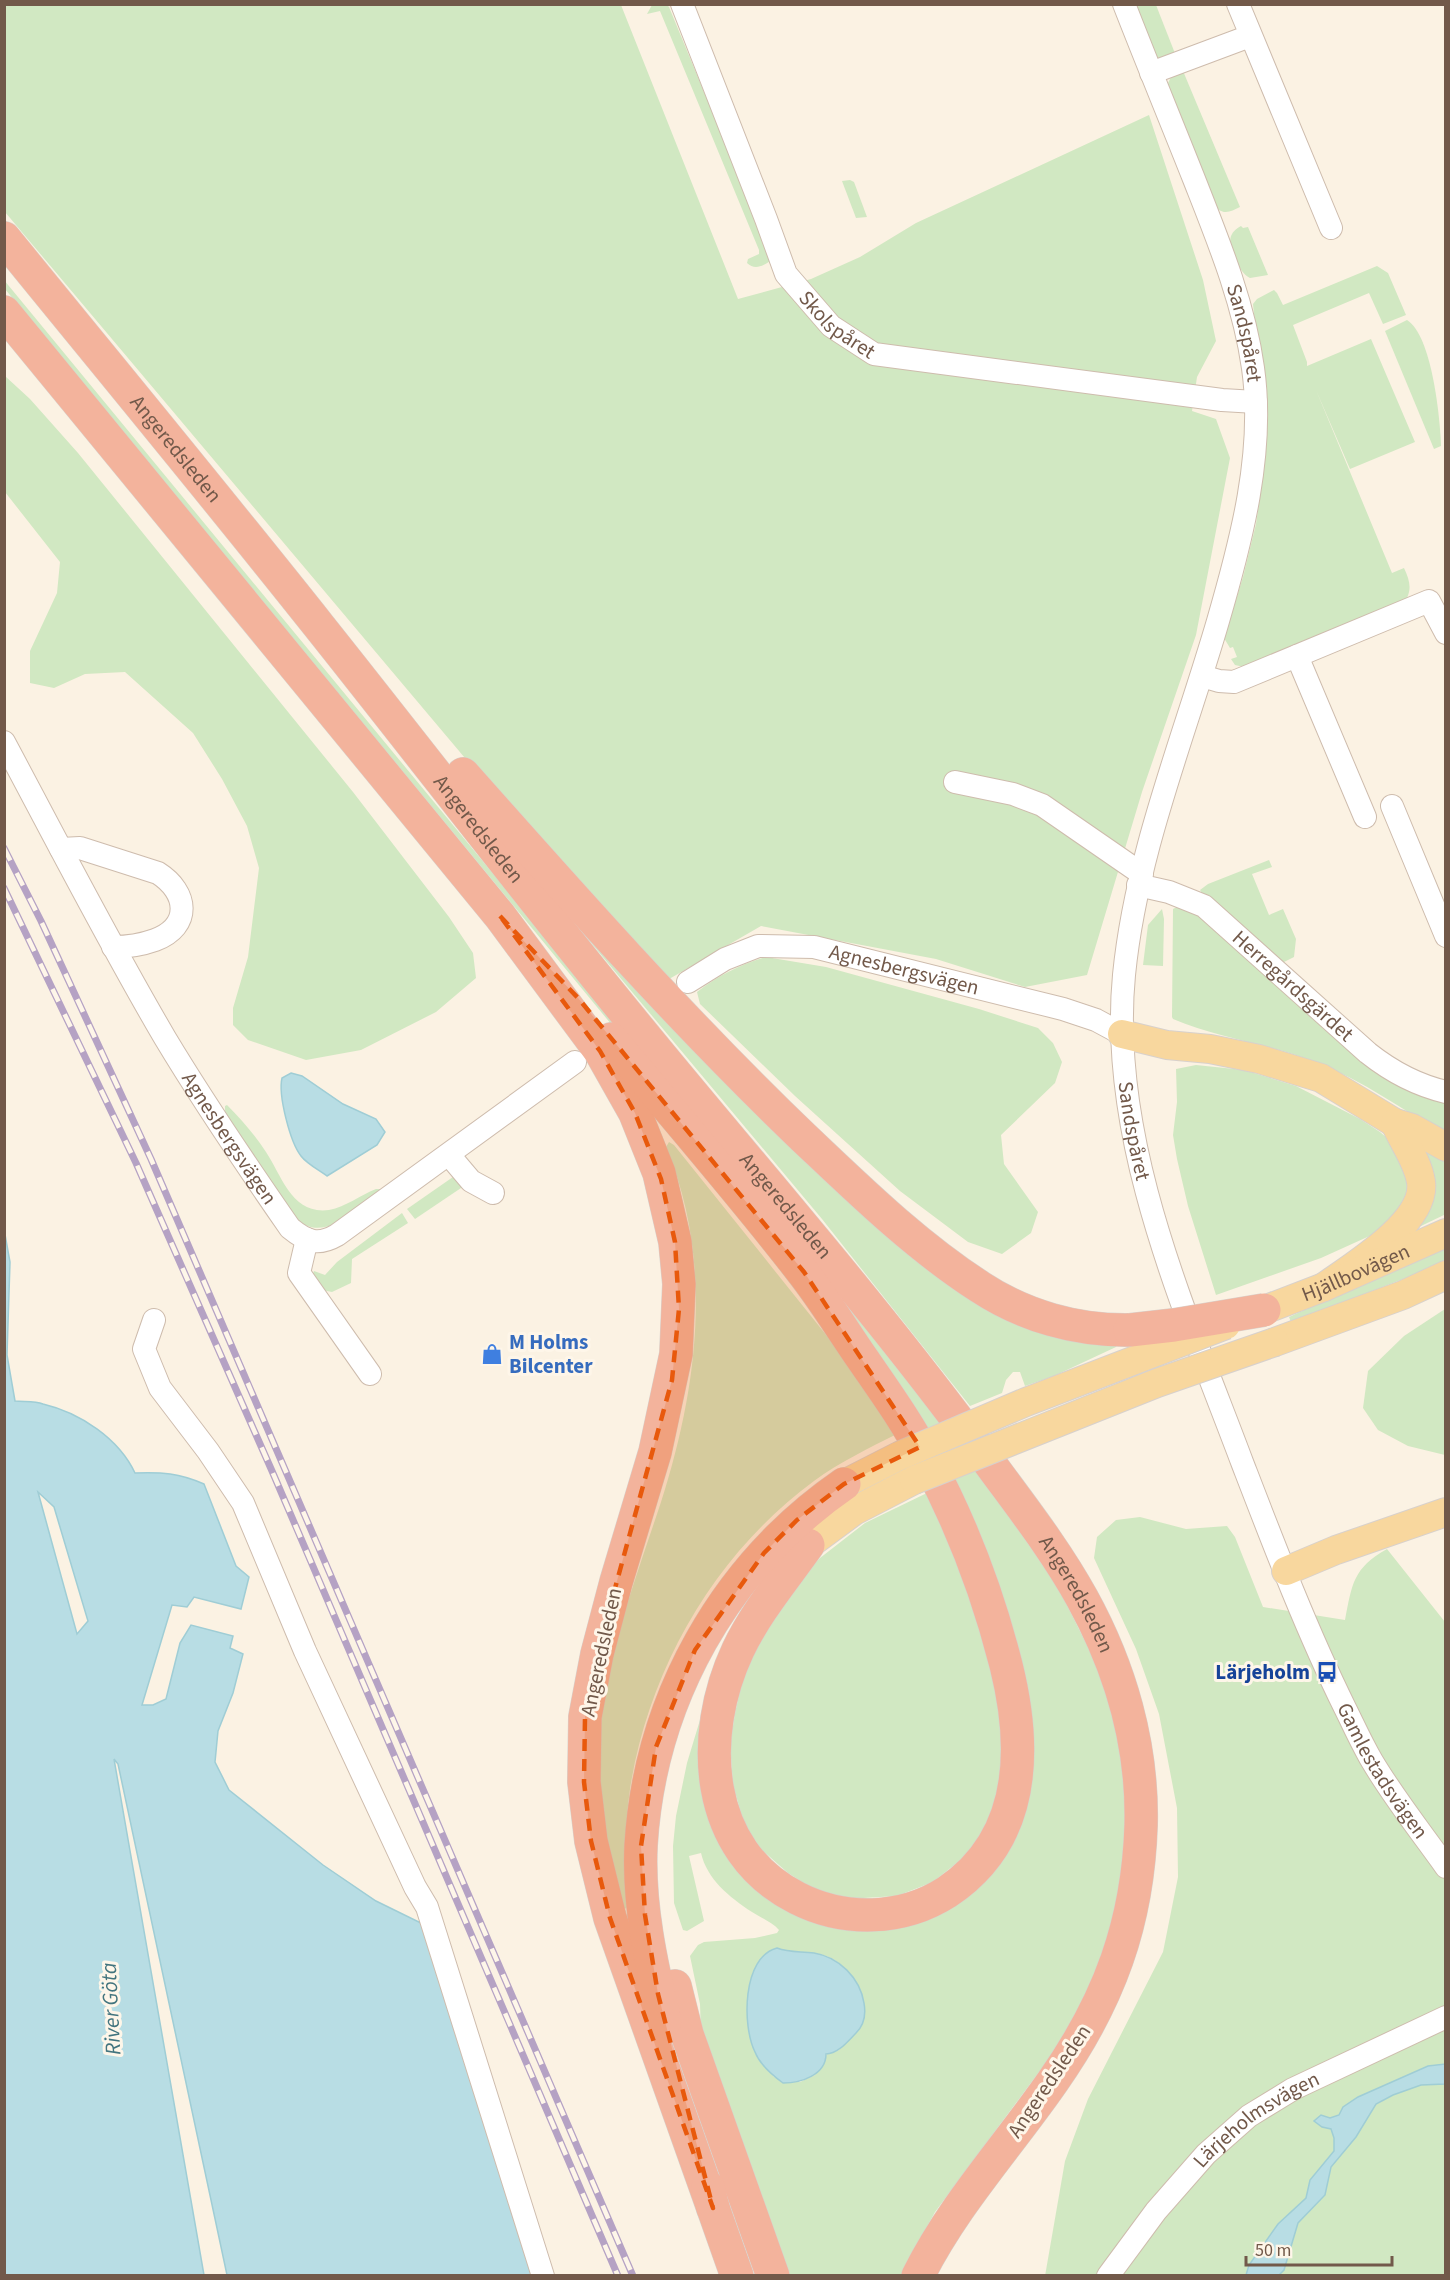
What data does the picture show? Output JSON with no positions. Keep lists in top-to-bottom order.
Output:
{
  "streets": {
    "highway": ["Angeredsleden"],
    "main road": ["Hjällbovägen"],
    "street": [
      "Skolspåret",
      "Sandspåret",
      "Agnesbergsvägen",
      "Herregårdsgärdet",
      "Gamlestadsvägen",
      "Lärjeholmsvägen"
    ]
  },
  "crossings": [
    ["Skolspåret", "Sandspåret"],
    ["Sandspåret", "Agnesbergsvägen"],
    ["Sandspåret", "Herregårdsgärdet"],
    ["Sandspåret", "Gamlestadsvägen"]
  ],
  "water": ["River Göta"],
  "places": {
    "shop": ["M Holms Bilcenter"],
    "bus stop": ["Lärjeholm"]
  },
  "scale_bar": "50 m"
}
